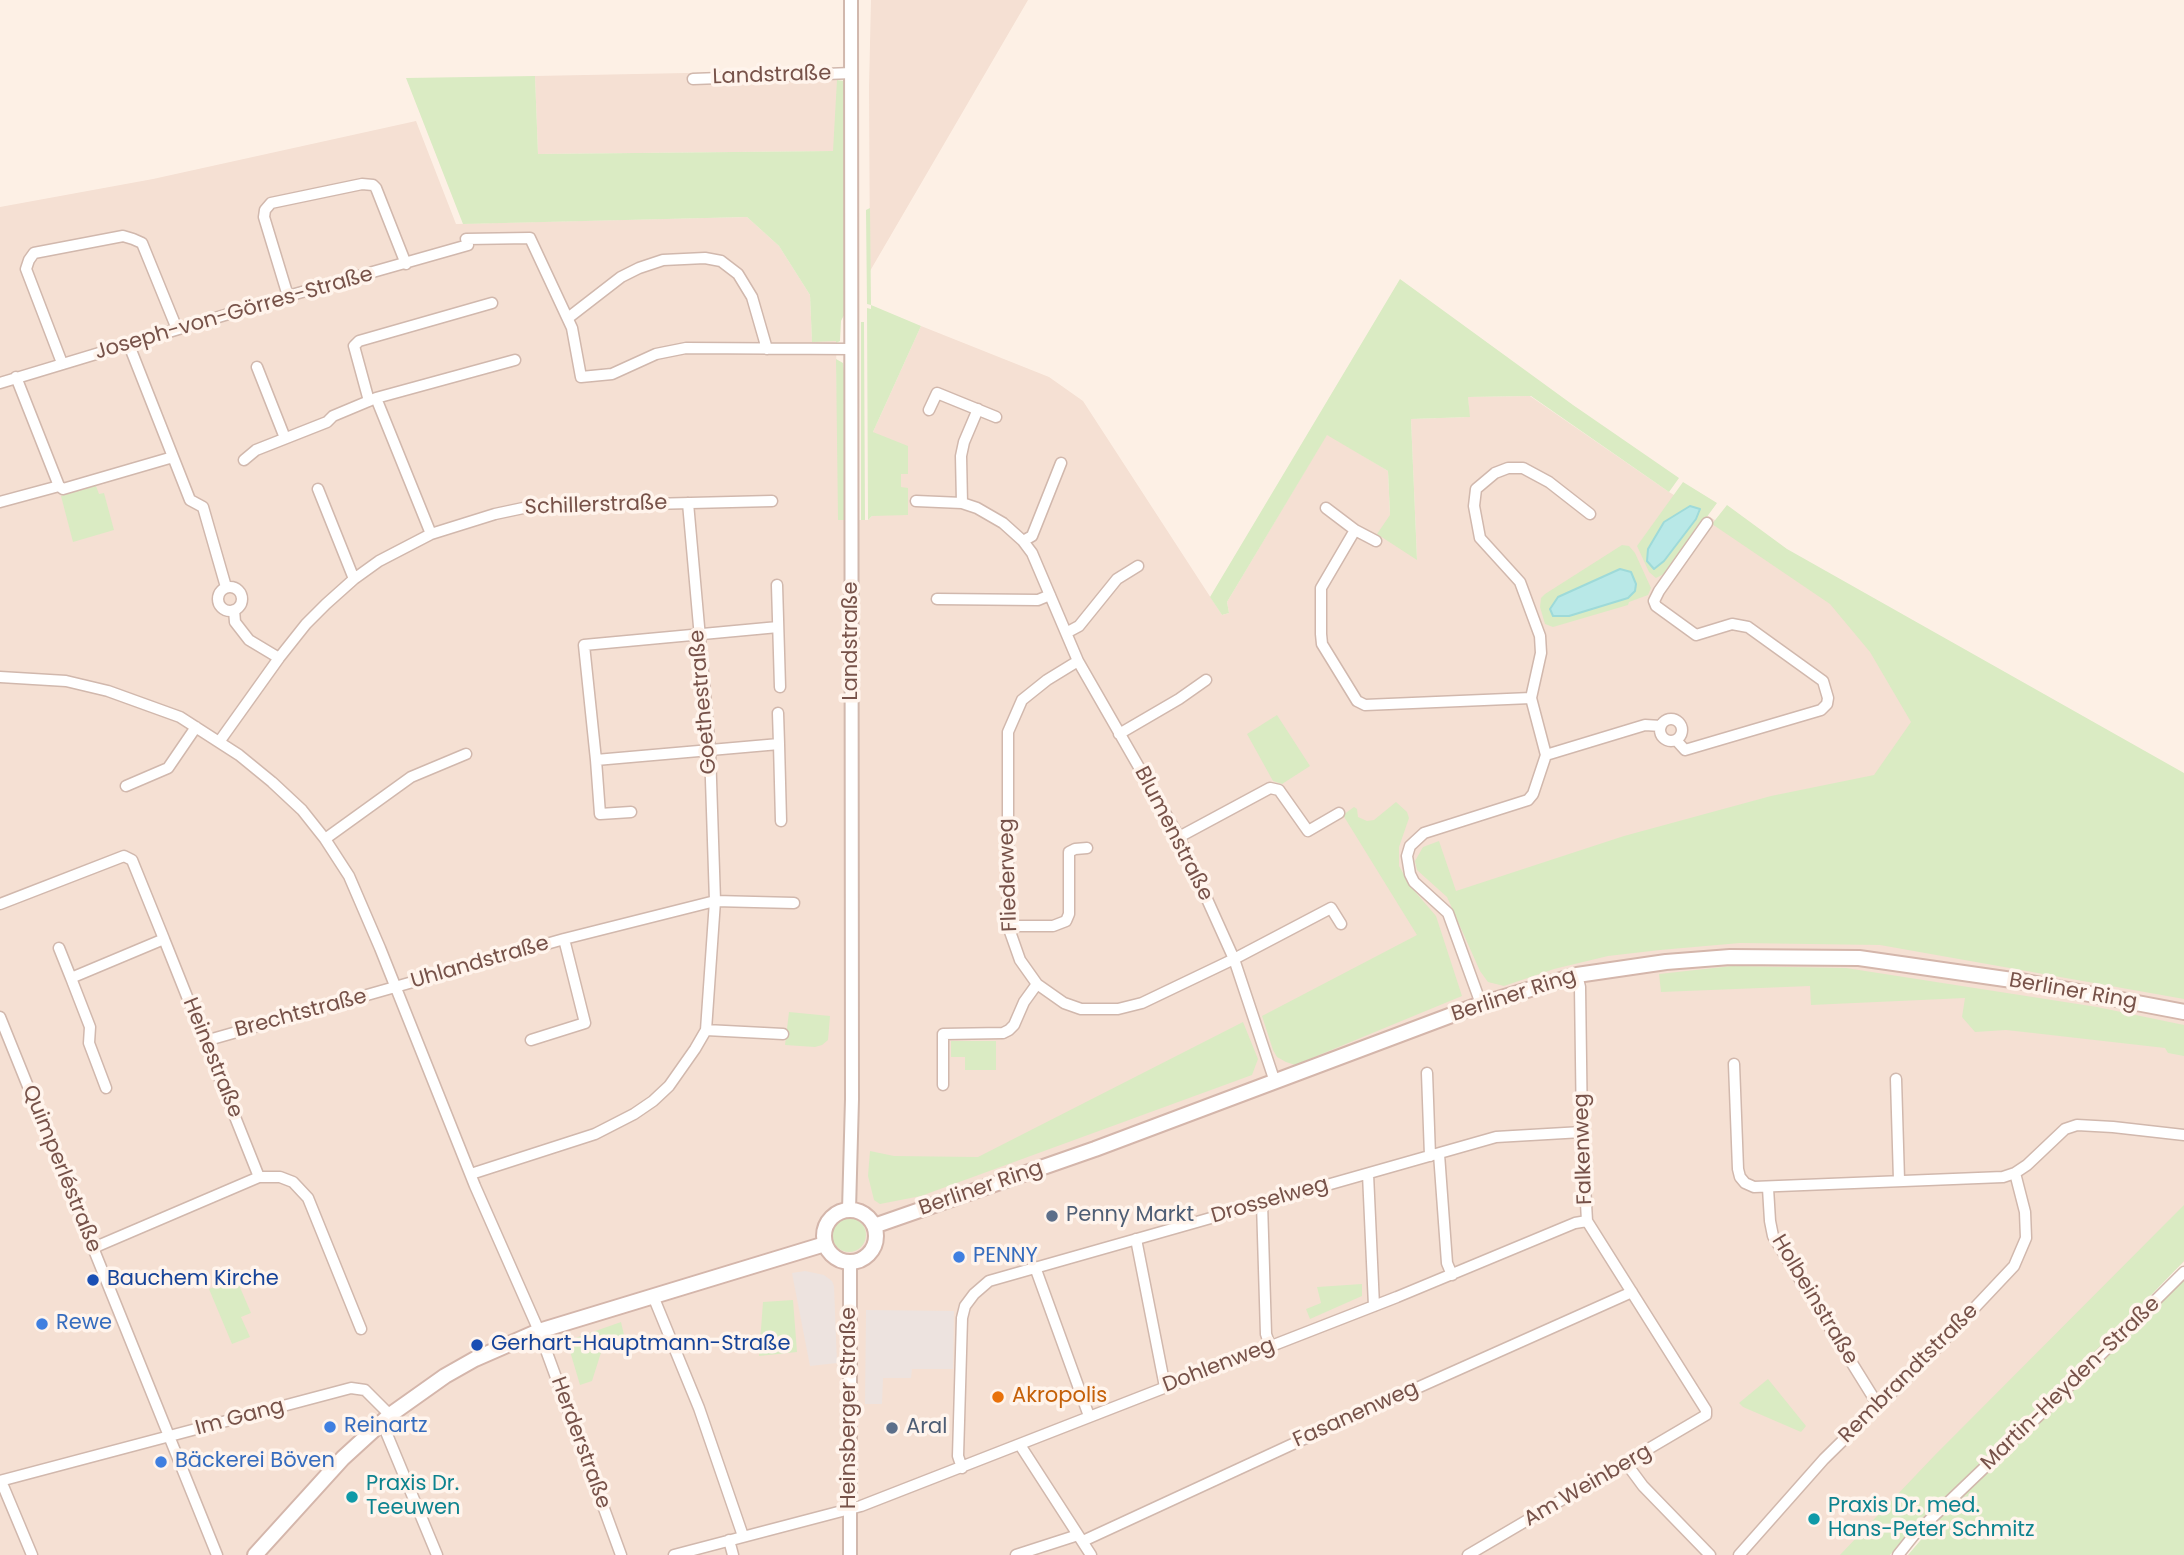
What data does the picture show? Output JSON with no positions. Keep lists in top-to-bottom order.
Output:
{
  "streets": {
    "main road": ["Berliner Ring"],
    "street": [
      "Landstraße",
      "Joseph-von-Görres-Straße",
      "Schillerstraße",
      "Goethestraße",
      "Blumenstraße",
      "Fliederweg",
      "Uhlandstraße",
      "Brechtstraße",
      "Heinestraße",
      "Falkenweg",
      "Quimperléstraße",
      "Drosselweg",
      "Holbeinstraße",
      "Dohlenweg",
      "Rembrandtstraße",
      "Martin-Heyden-Straße",
      "Heinsberger Straße",
      "Fasanenweg",
      "Im Gang",
      "Herderstraße",
      "Am Weinberg"
    ]
  },
  "crossings": [
    ["Landstraße", "Berliner Ring"],
    ["Landstraße", "Heinsberger Straße"],
    ["Schillerstraße", "Goethestraße"],
    ["Goethestraße", "Uhlandstraße"],
    ["Blumenstraße", "Fliederweg"],
    ["Blumenstraße", "Berliner Ring"],
    ["Uhlandstraße", "Brechtstraße"],
    ["Berliner Ring", "Falkenweg"],
    ["Berliner Ring", "Heinsberger Straße"],
    ["Brechtstraße", "Heinestraße"],
    ["Falkenweg", "Drosselweg"],
    ["Falkenweg", "Dohlenweg"],
    ["Falkenweg", "Fasanenweg"],
    ["Falkenweg", "Am Weinberg"],
    ["Quimperléstraße", "Im Gang"],
    ["Drosselweg", "Dohlenweg"],
    ["Holbeinstraße", "Rembrandtstraße"],
    ["Dohlenweg", "Heinsberger Straße"]
  ],
  "places": [
    "Penny Markt",
    "PENNY",
    "Bauchem Kirche",
    "Rewe",
    "Gerhart-Hauptmann-Straße",
    "Akropolis",
    "Reinartz",
    "Aral",
    "Bäckerei Böven",
    "Praxis Dr. Teeuwen",
    "Praxis Dr. med. Hans-Peter Schmitz"
  ]
}
